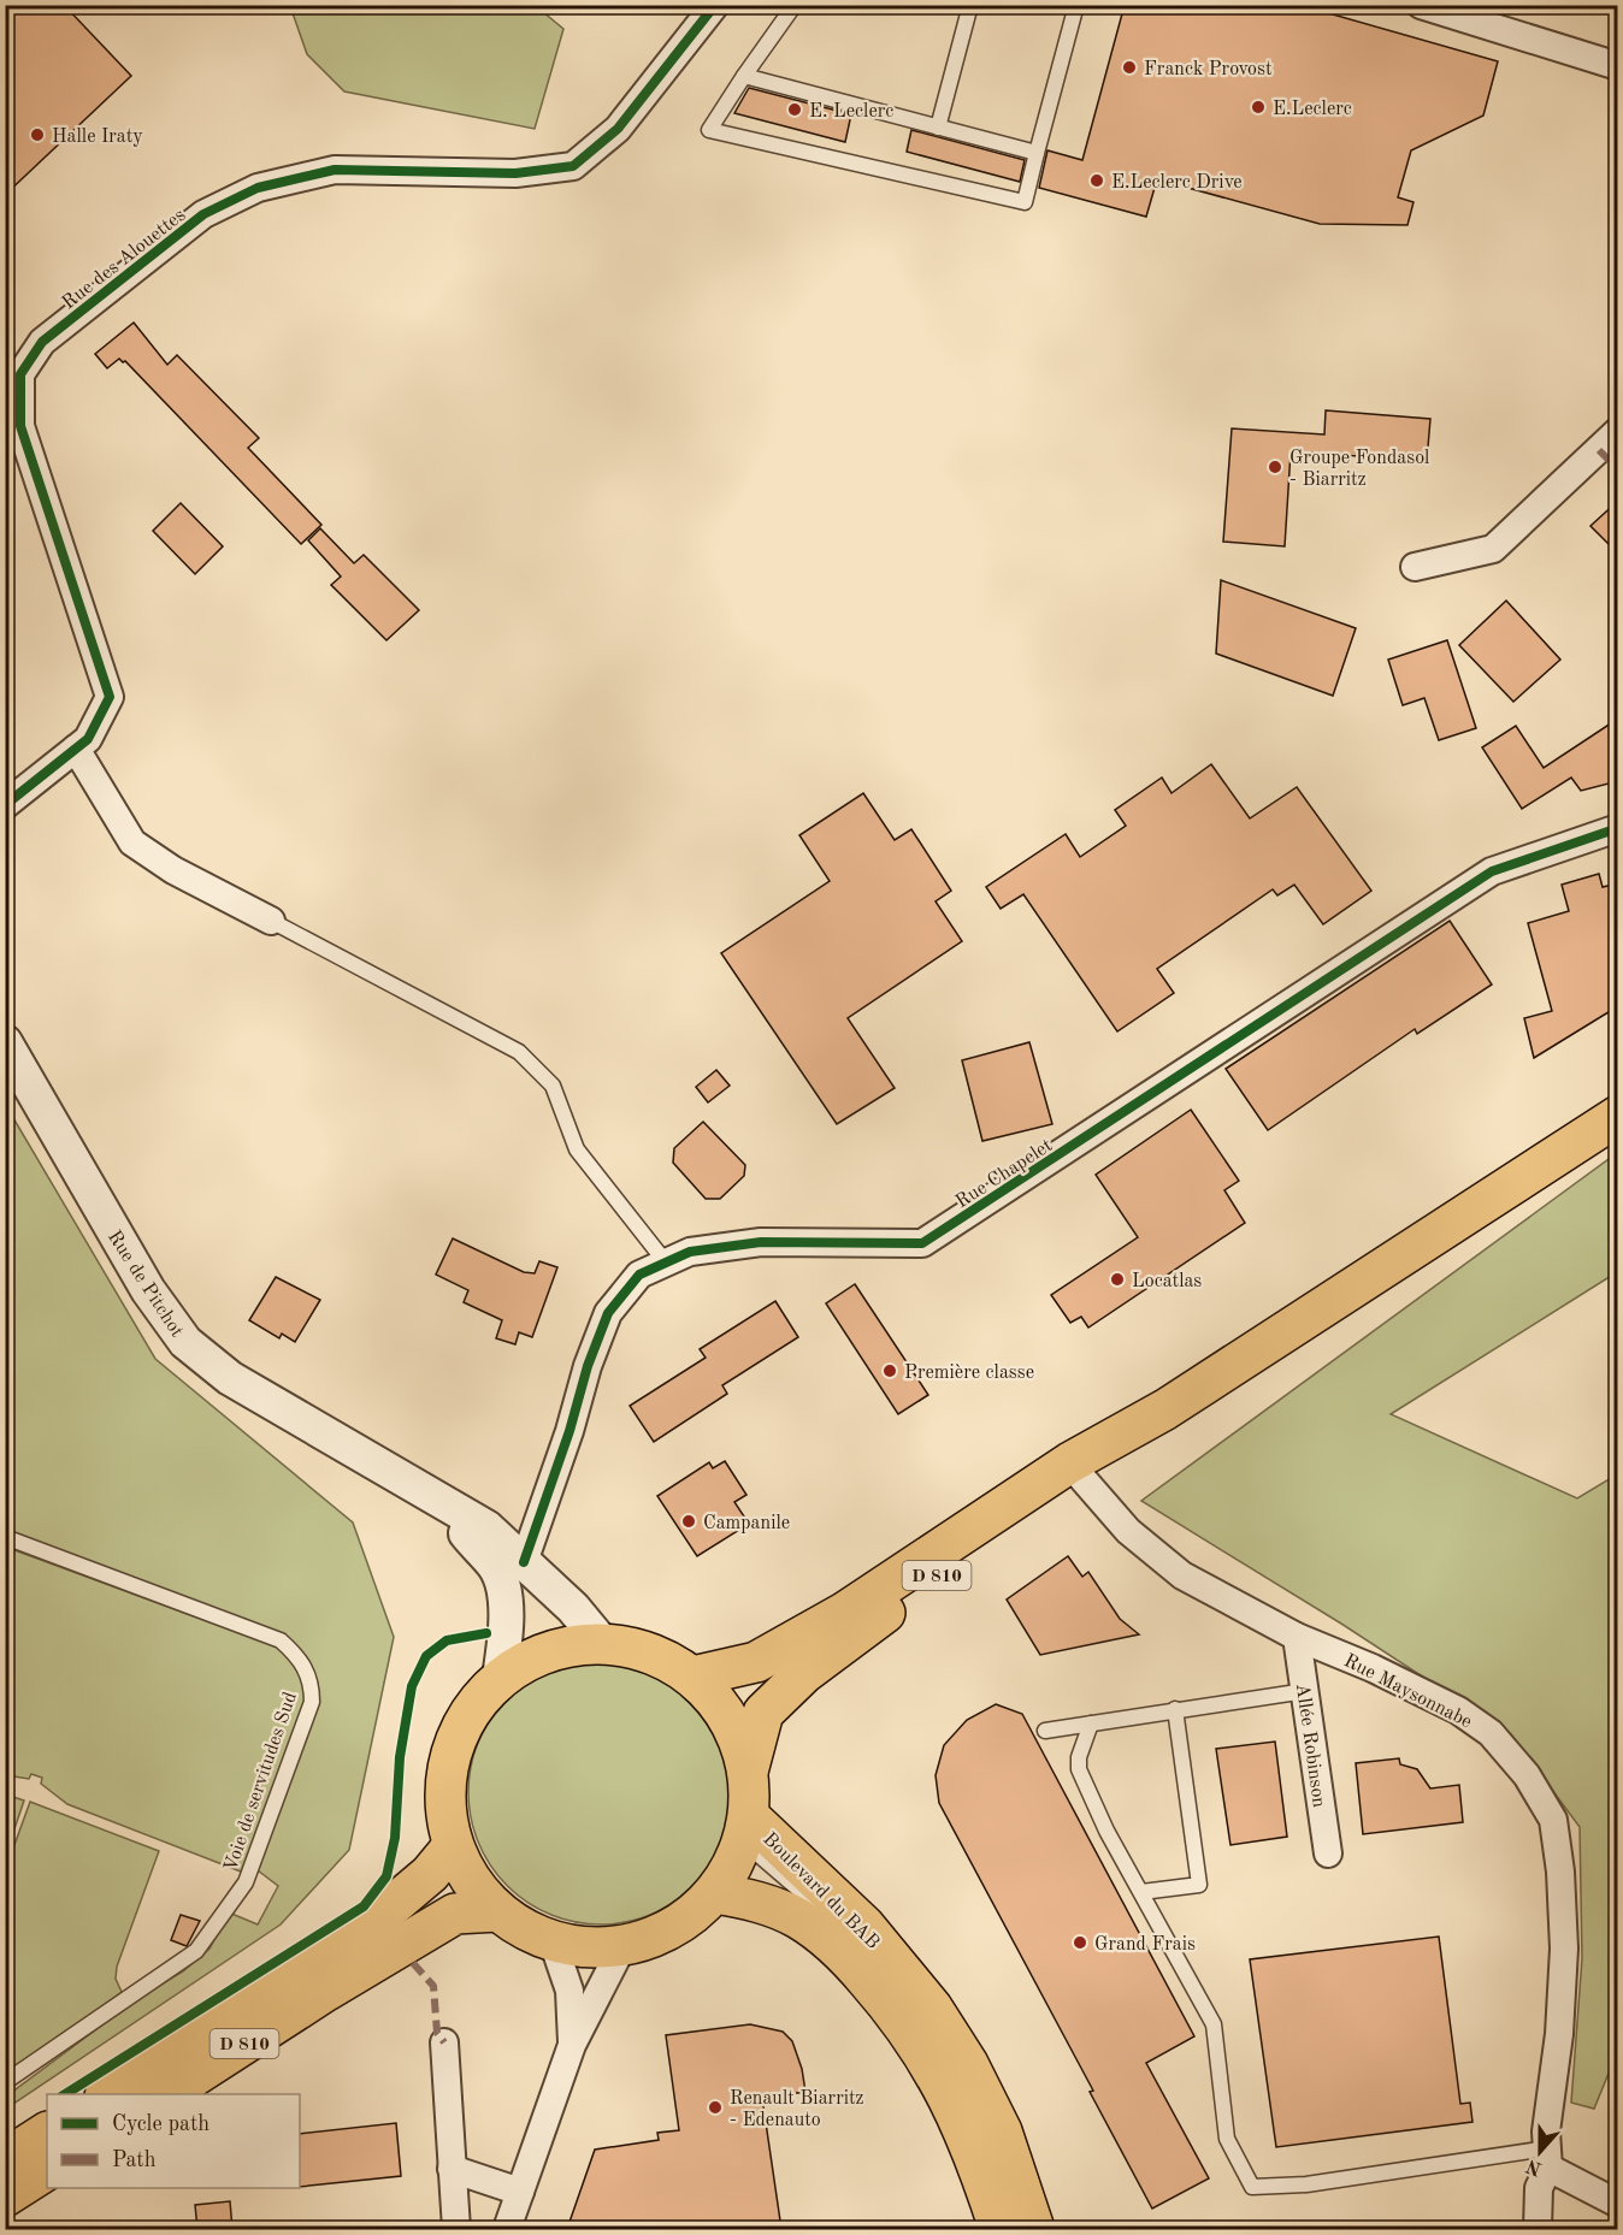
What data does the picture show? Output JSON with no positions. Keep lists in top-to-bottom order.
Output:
{
  "streets": {
    "main road": ["D 810", "Boulevard du BAB"],
    "street": [
      "Rue des Alouettes",
      "Rue Chapelet",
      "Rue de Pitchot",
      "Rue Maysonnabe",
      "Allée Robinson"
    ],
    "lane": ["Voie de servitudes Sud"]
  },
  "crossings": [
    ["Rue Chapelet", "Rue de Pitchot"],
    ["D 810", "Rue Maysonnabe"],
    ["Rue Maysonnabe", "Allée Robinson"]
  ],
  "places": [
    "Franck Provost",
    "E.Leclerc",
    "E. Leclerc",
    "Halle Iraty",
    "E.Leclerc Drive",
    "Groupe Fondasol - Biarritz",
    "Locatlas",
    "Première classe",
    "Campanile",
    "Grand Frais",
    "Renault Biarritz - Edenauto"
  ],
  "legend": ["Cycle path", "Path"],
  "north": "bottom"
}
